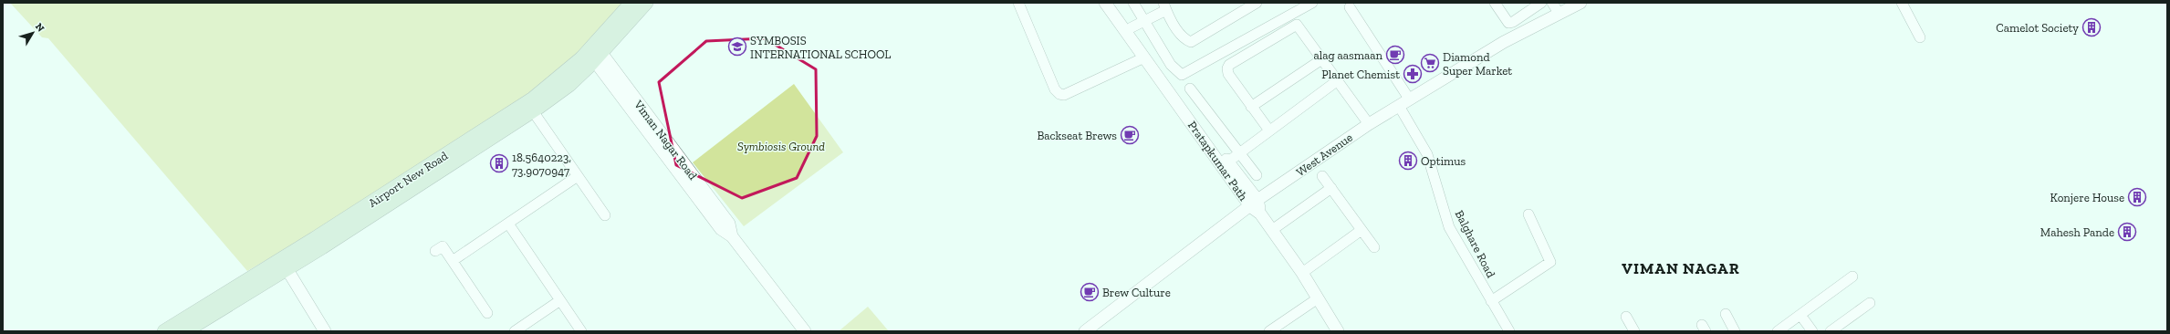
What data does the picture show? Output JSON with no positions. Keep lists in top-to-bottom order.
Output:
{
  "streets": {
    "main road": ["Airport New Road"],
    "street": [
      "Viman Nagar Road",
      "West Avenue",
      "Pratapkumar Path",
      "Balghare Road"
    ]
  },
  "crossings": [
    ["Viman Nagar Road", "Airport New Road"],
    ["West Avenue", "Pratapkumar Path"],
    ["West Avenue", "Balghare Road"]
  ],
  "districts": ["VIMAN NAGAR"],
  "parks": ["Symbiosis Ground"],
  "places": {
    "building": [
      "Camelot Society",
      "Optimus",
      "18.5640223, 73.9070947",
      "Konjere House",
      "Mahesh Pande"
    ],
    "school or university": ["SYMBOSIS INTERNATIONAL SCHOOL"],
    "cafe": ["alag aasmaan", "Backseat Brews", "Brew Culture"],
    "supermarket": ["Diamond Super Market"],
    "pharmacy": ["Planet Chemist"]
  },
  "north": "top right"
}
